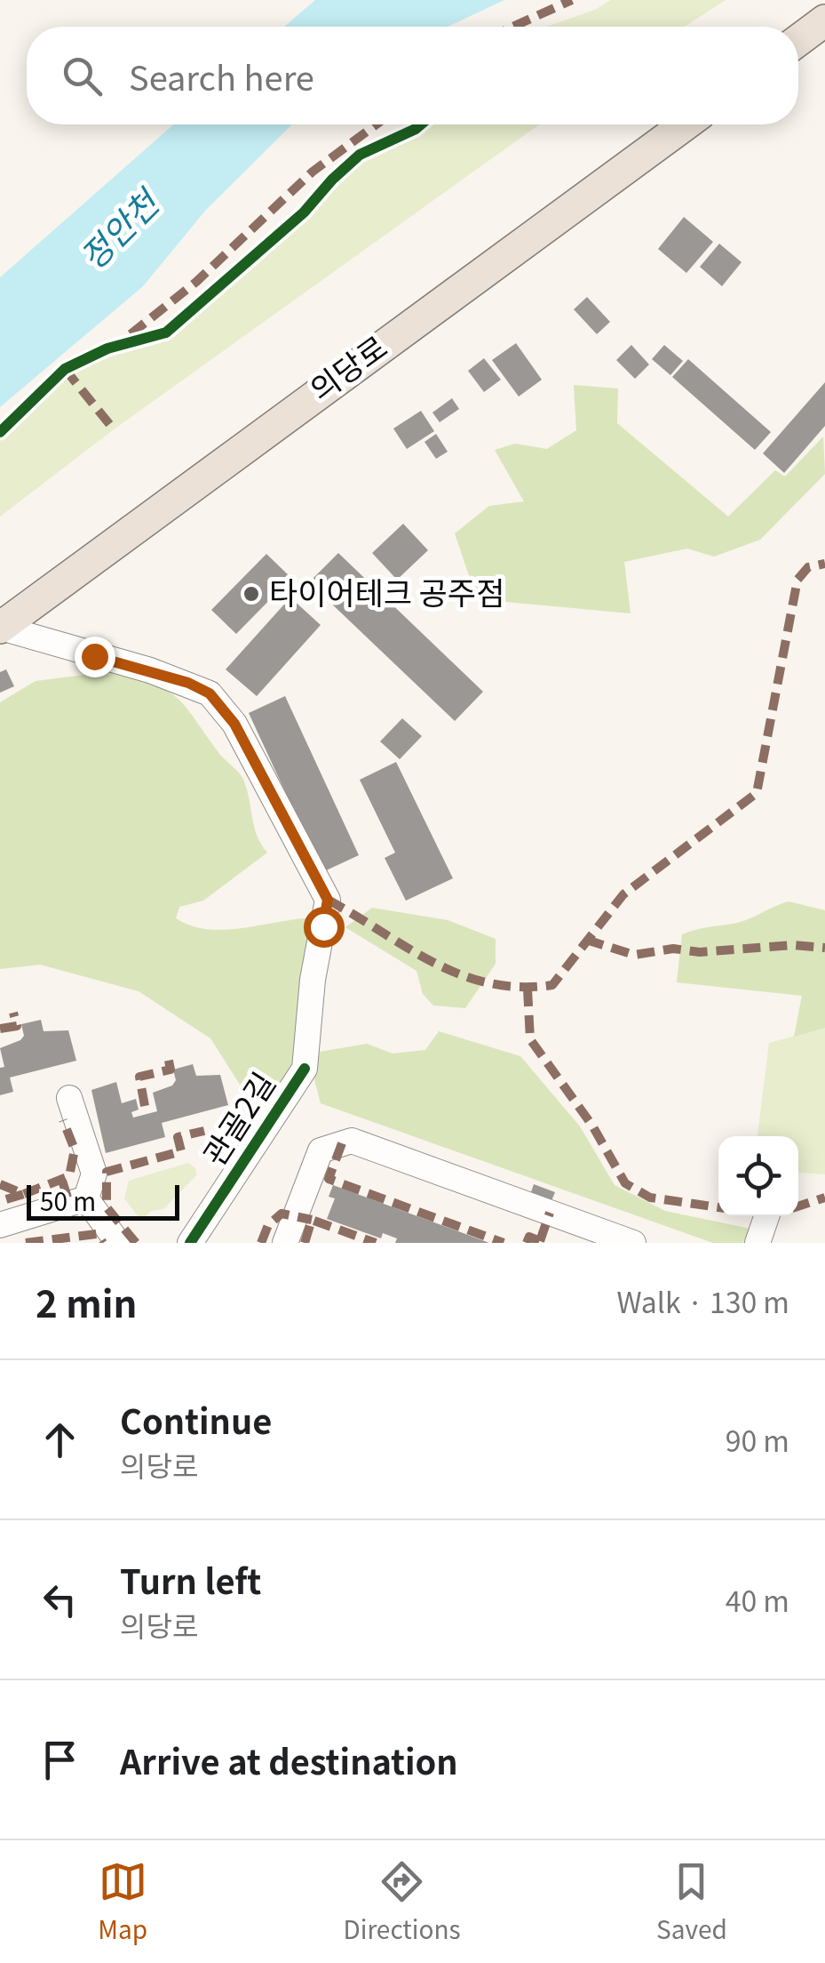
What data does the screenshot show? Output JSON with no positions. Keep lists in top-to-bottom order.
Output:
{
  "streets": {
    "main road": ["의당로"],
    "street": ["관골2길"]
  },
  "crossings": [
    ["의당로", "관골2길"]
  ],
  "water": ["정안천"],
  "places": ["타이어테크 공주점"],
  "scale_bar": "50 m",
  "page": {
    "search": "Search here",
    "scale": "50 m",
    "heading": ["2 min", "Walk · 130 m"],
    "list": [
      ["Continue", "의당로", "90 m"],
      ["Turn left", "의당로", "40 m"],
      "Arrive at destination"
    ],
    "nav": ["Map", "Directions", "Saved"]
  }
}
